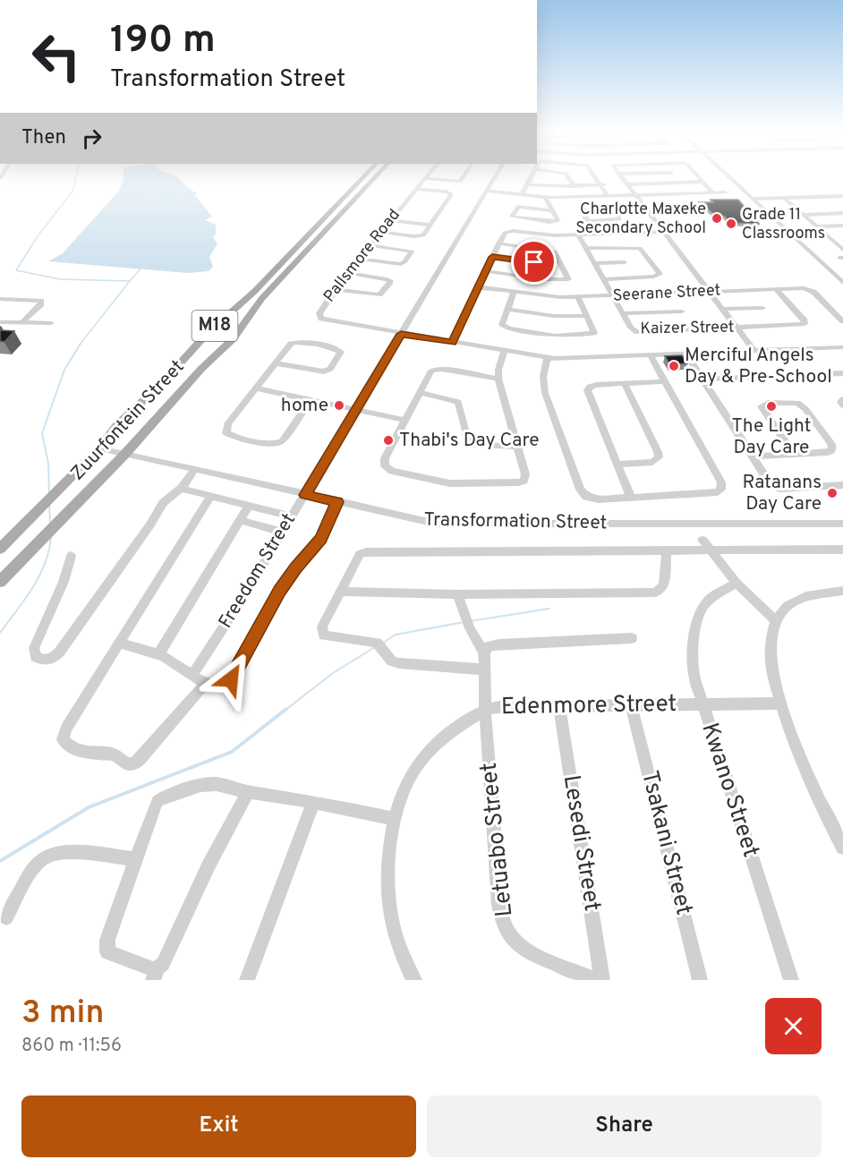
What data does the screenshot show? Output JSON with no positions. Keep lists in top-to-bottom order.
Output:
{
  "streets": {
    "main road": ["M18", "Zuurfontein Street"],
    "street": [
      "Pallsmore Road",
      "Seerane Street",
      "Kaizer Street",
      "Transformation Street",
      "Freedom Street",
      "Edenmore Street",
      "Kwano Street",
      "Letuabo Street",
      "Lesedi Street",
      "Tsakani Street"
    ]
  },
  "crossings": [
    ["Pallsmore Road", "Freedom Street"],
    ["Seerane Street", "Kaizer Street"],
    ["Zuurfontein Street", "Transformation Street"],
    ["Transformation Street", "Freedom Street"],
    ["Edenmore Street", "Kwano Street"],
    ["Edenmore Street", "Letuabo Street"],
    ["Edenmore Street", "Lesedi Street"],
    ["Edenmore Street", "Tsakani Street"]
  ],
  "places": [
    "Charlotte Maxeke Secondary School",
    "Grade 11 Classrooms",
    "Merciful Angels Day & Pre-School",
    "home",
    "The Light Day Care",
    "Thabi's Day Care",
    "Ratanans Day Care"
  ],
  "page": {
    "turn": ["190 m", "Transformation Street"],
    "then": "Then",
    "heading": ["3 min", "860 m · 11:56"],
    "buttons": ["Exit", "Share"]
  }
}
